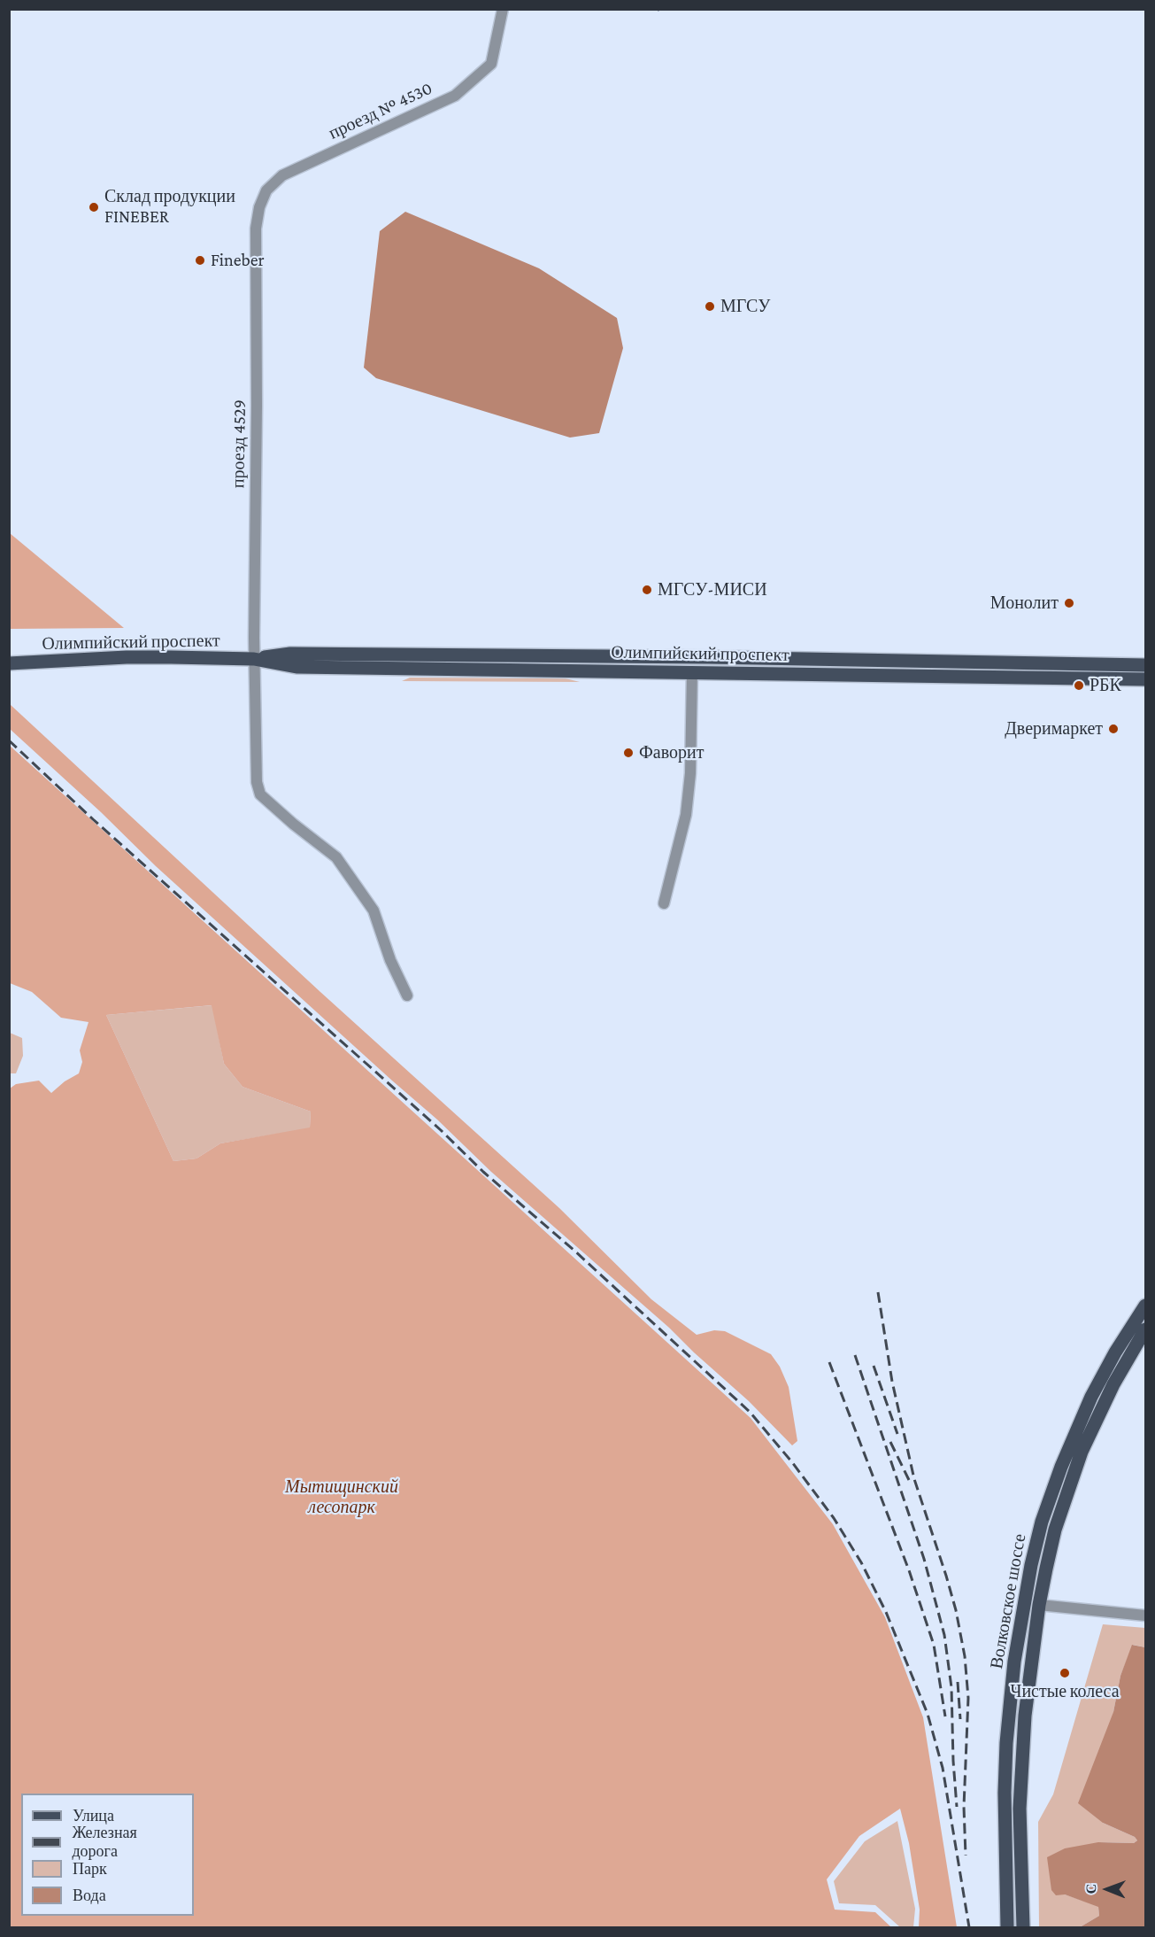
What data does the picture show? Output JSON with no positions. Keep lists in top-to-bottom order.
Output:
{
  "streets": {
    "main road": ["Олимпийский проспект", "Волковское шоссе"],
    "street": ["проезд № 4530", "проезд 4529"]
  },
  "crossings": [
    ["проезд № 4530", "проезд 4529"],
    ["проезд 4529", "Олимпийский проспект"]
  ],
  "parks": ["Мытищинский лесопарк"],
  "places": [
    "Склад продукции FINEBER",
    "Fineber",
    "МГСУ",
    "МГСУ-МИСИ",
    "Монолит",
    "РБК",
    "Дверимаркет",
    "Фаворит",
    "Чистые колеса"
  ],
  "legend": [
    "Улица",
    "Железная дорога",
    "Парк",
    "Вода"
  ],
  "north": "left"
}
